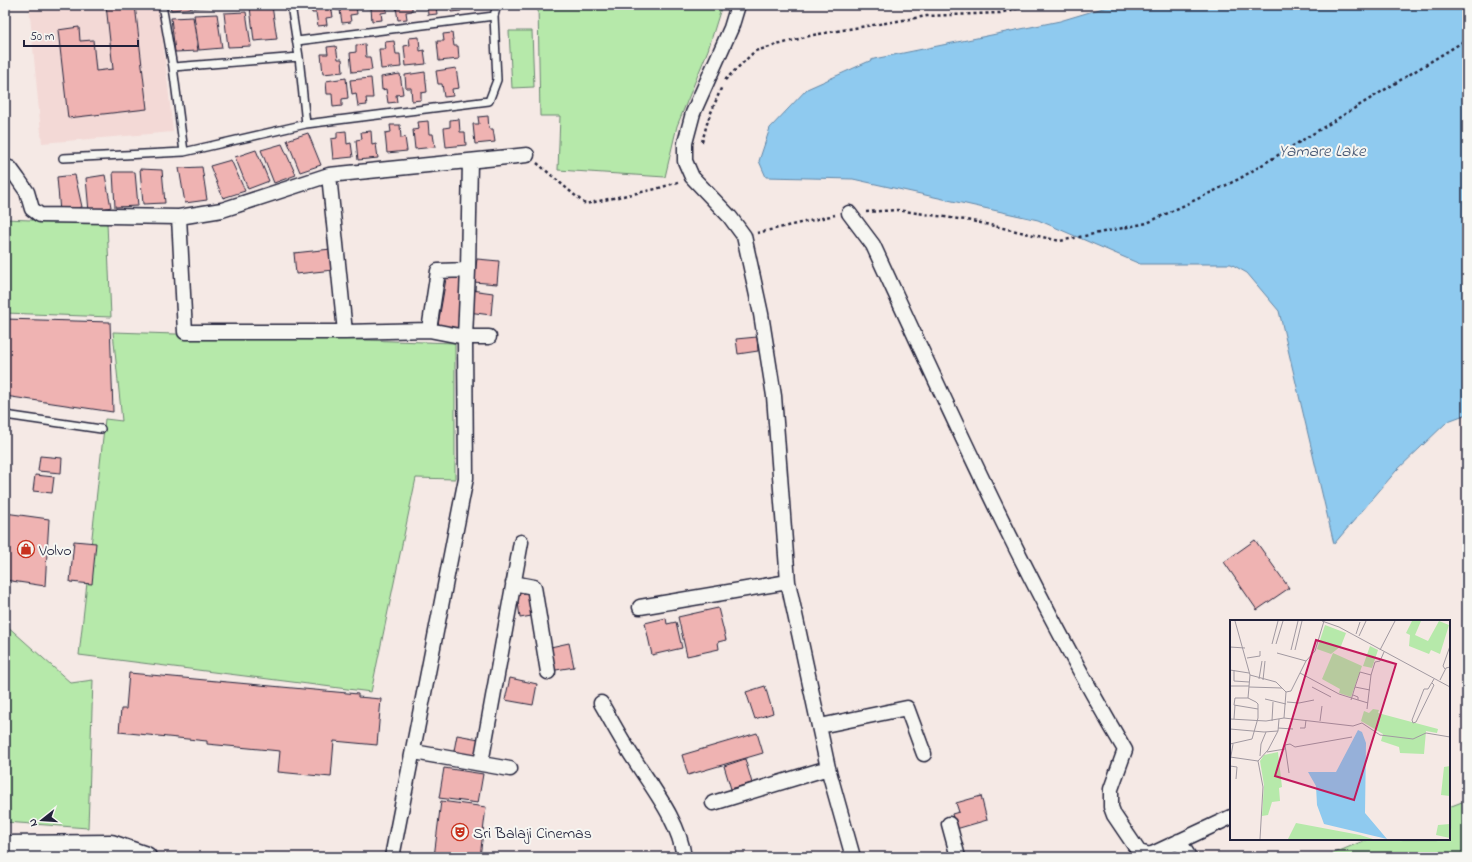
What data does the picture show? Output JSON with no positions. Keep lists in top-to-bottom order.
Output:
{
  "water": ["Yamare Lake"],
  "places": {
    "shop": ["Volvo"],
    "theatre": ["Sri Balaji Cinemas"]
  },
  "scale_bar": "50 m",
  "north": "left"
}
